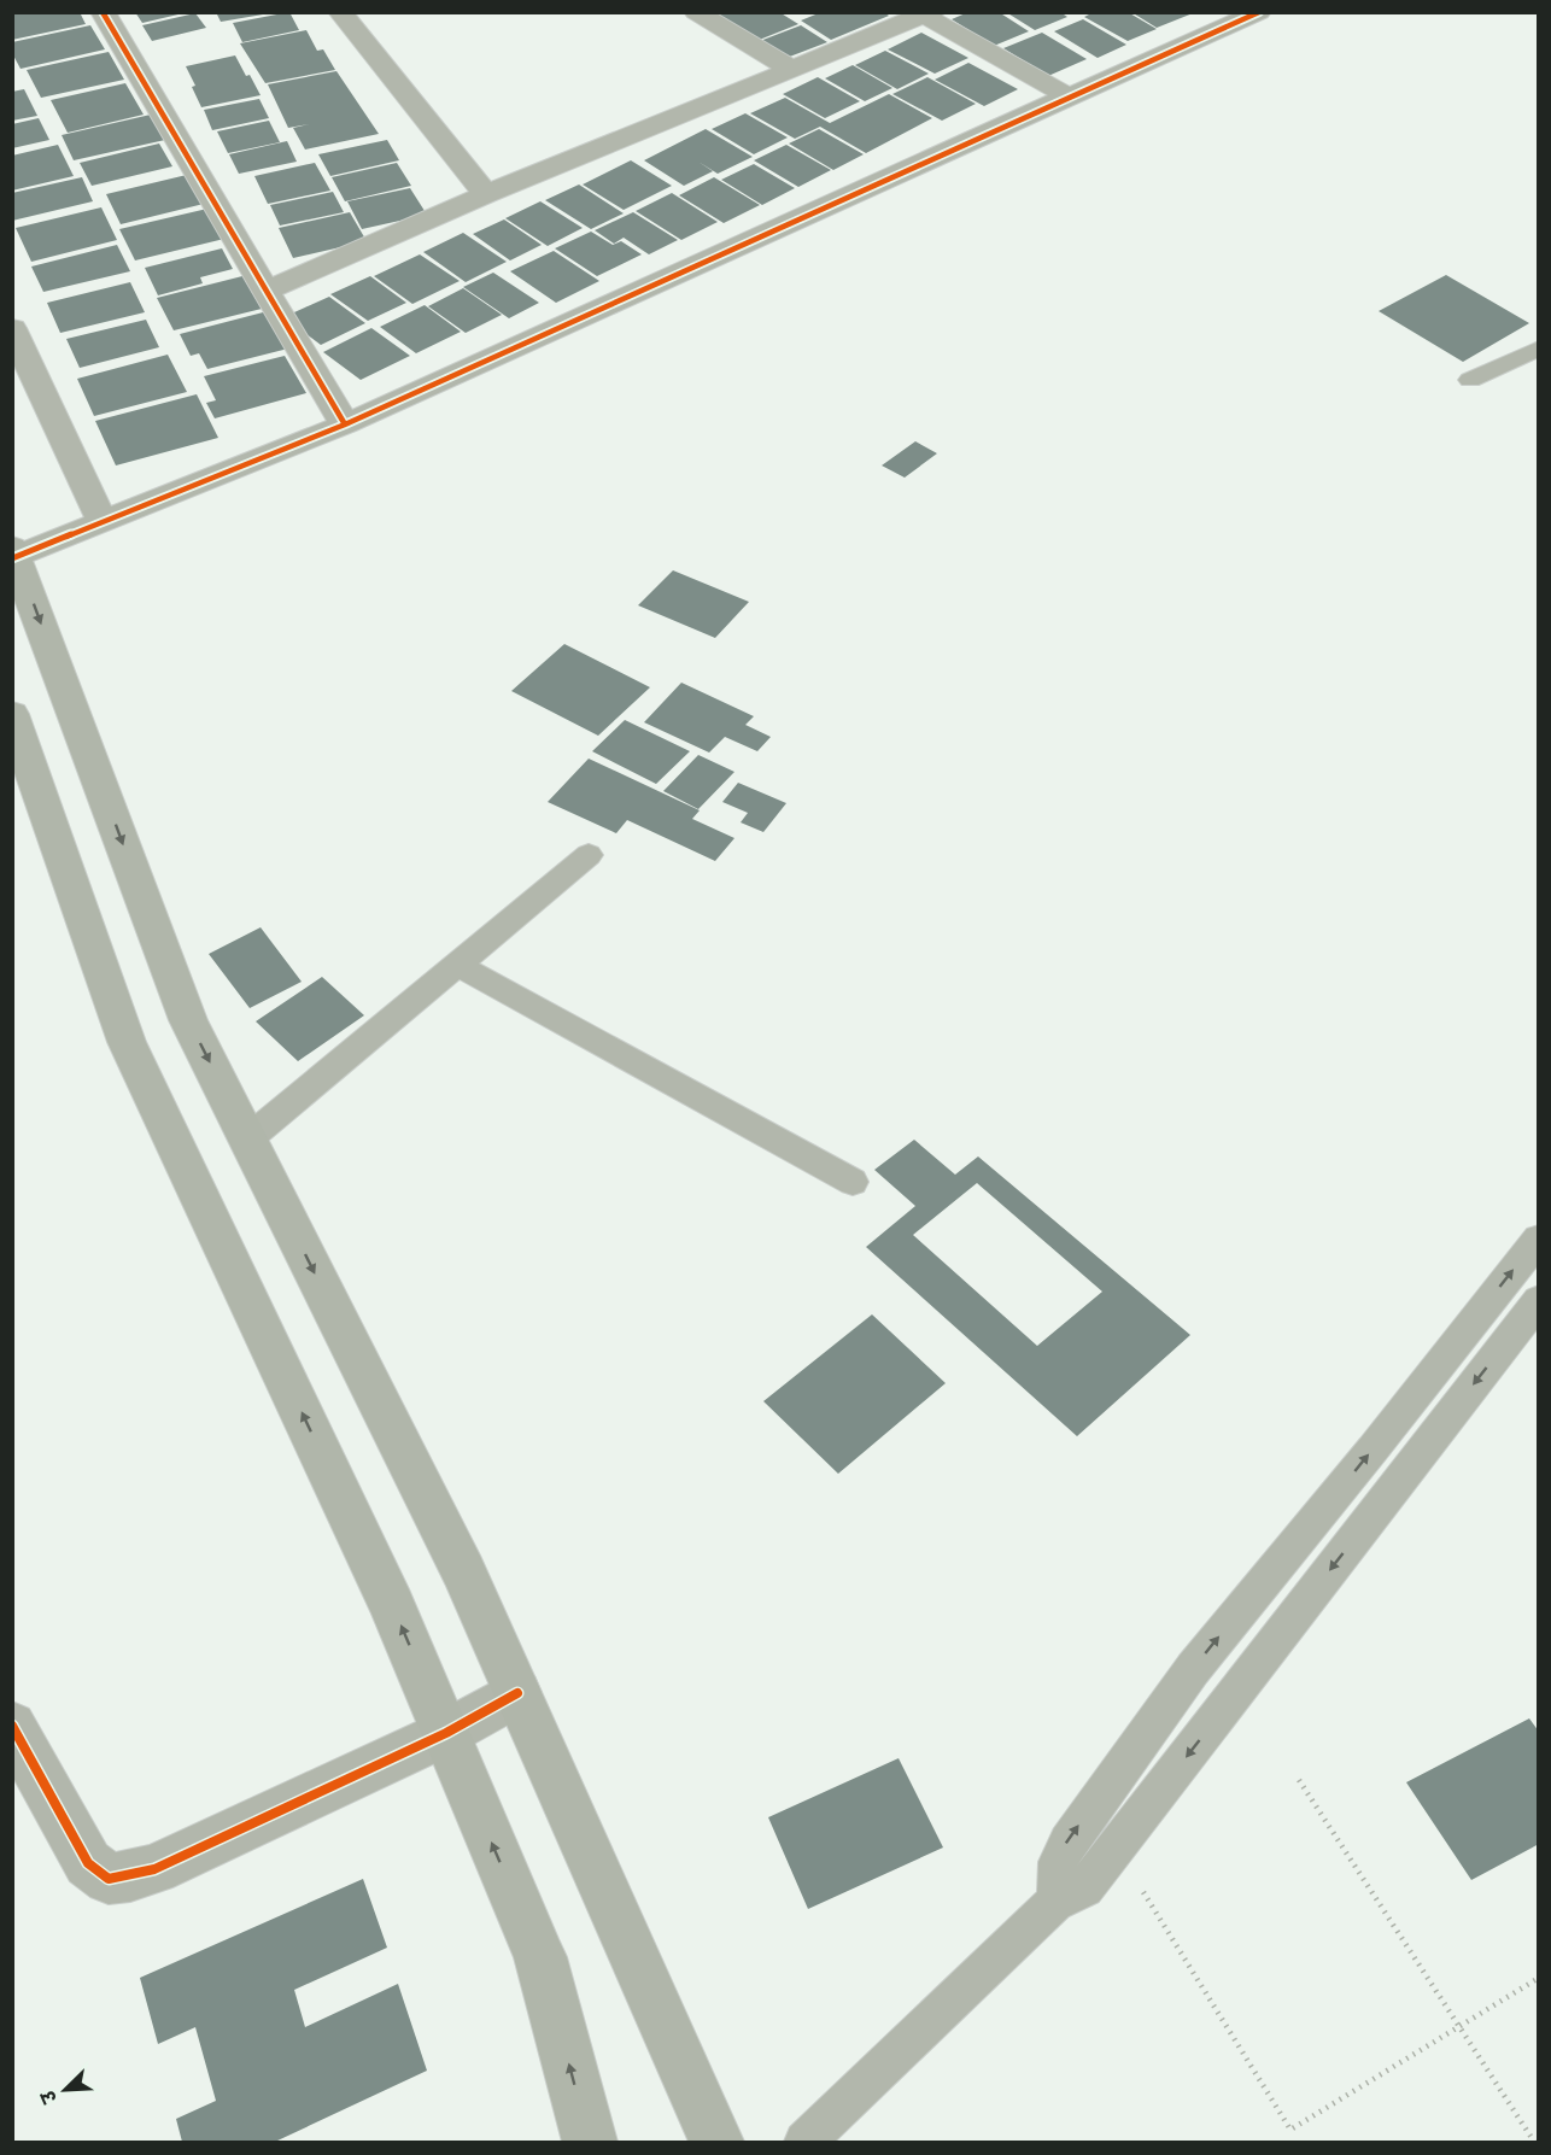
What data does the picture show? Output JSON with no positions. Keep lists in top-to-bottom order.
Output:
{
  "north": "bottom left"
}
